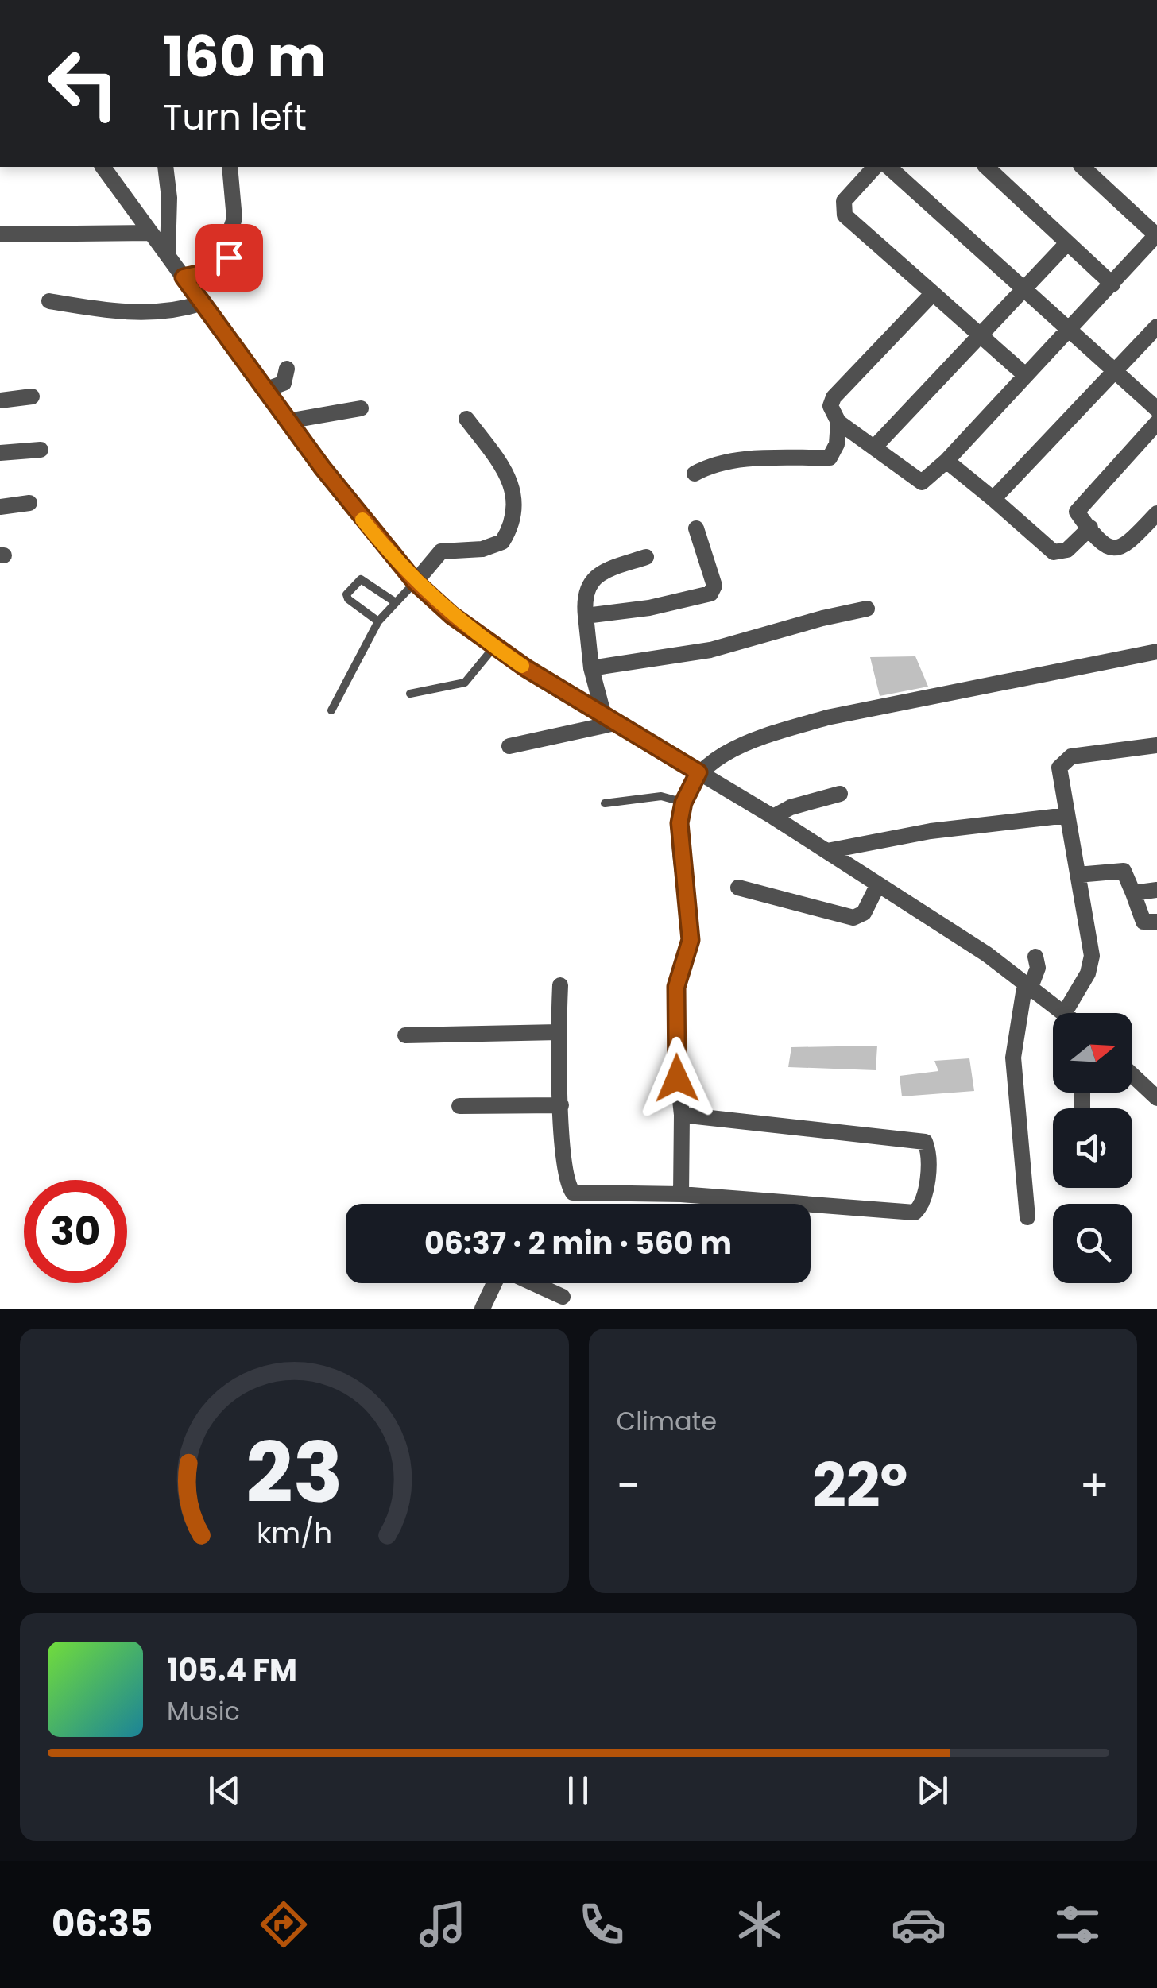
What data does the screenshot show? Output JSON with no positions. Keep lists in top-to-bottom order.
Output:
{
  "north": "right",
  "page": {
    "turn": ["160 m", "Turn left"],
    "limit": "30",
    "trip": "06:37 · 2 min · 560 m",
    "tile": "Climate",
    "heat": ["−", "22°", "+"],
    "song": ["105.4 FM", "Music"],
    "tabs": "06:35",
    "gauge": ["23", "km/h"]
  }
}
